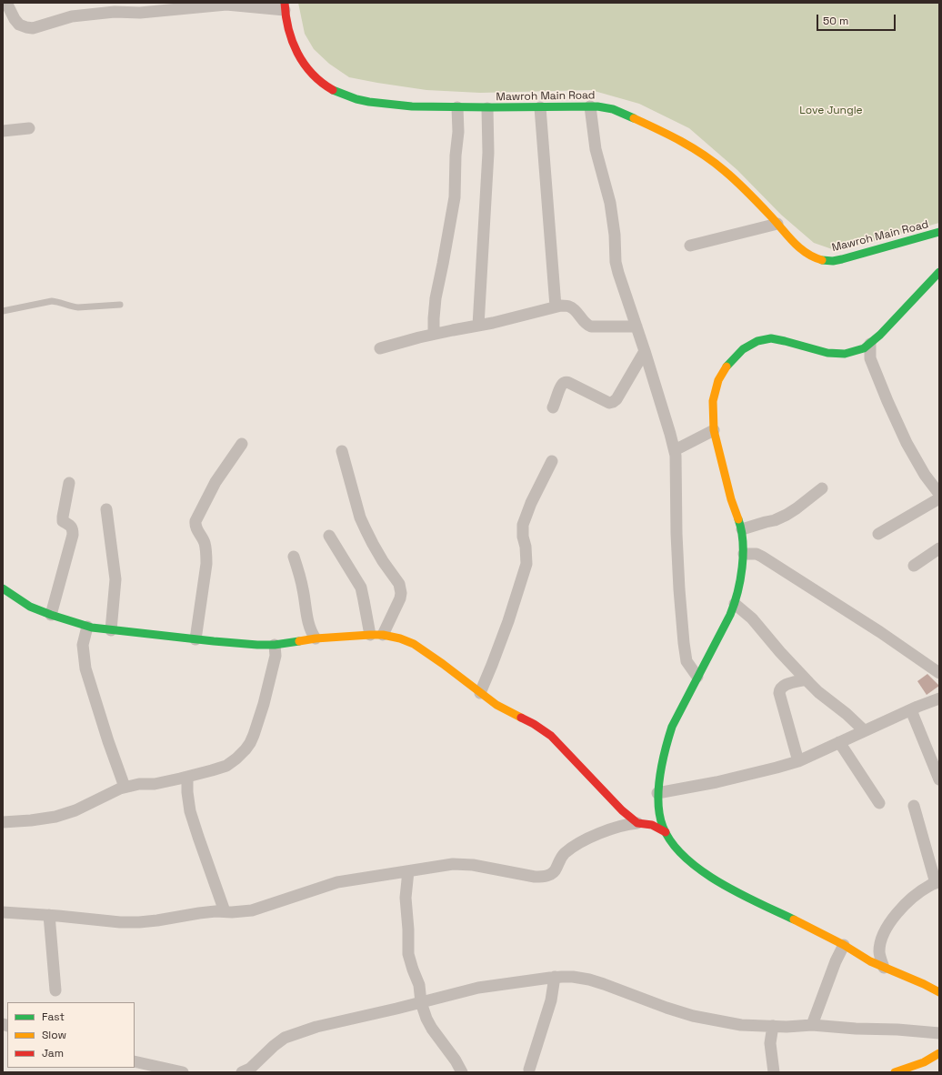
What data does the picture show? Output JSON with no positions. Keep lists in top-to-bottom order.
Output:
{
  "streets": {
    "street": ["Mawroh Main Road"]
  },
  "parks": ["Love Jungle"],
  "legend": ["Fast", "Slow", "Jam"],
  "scale_bar": "50 m"
}
